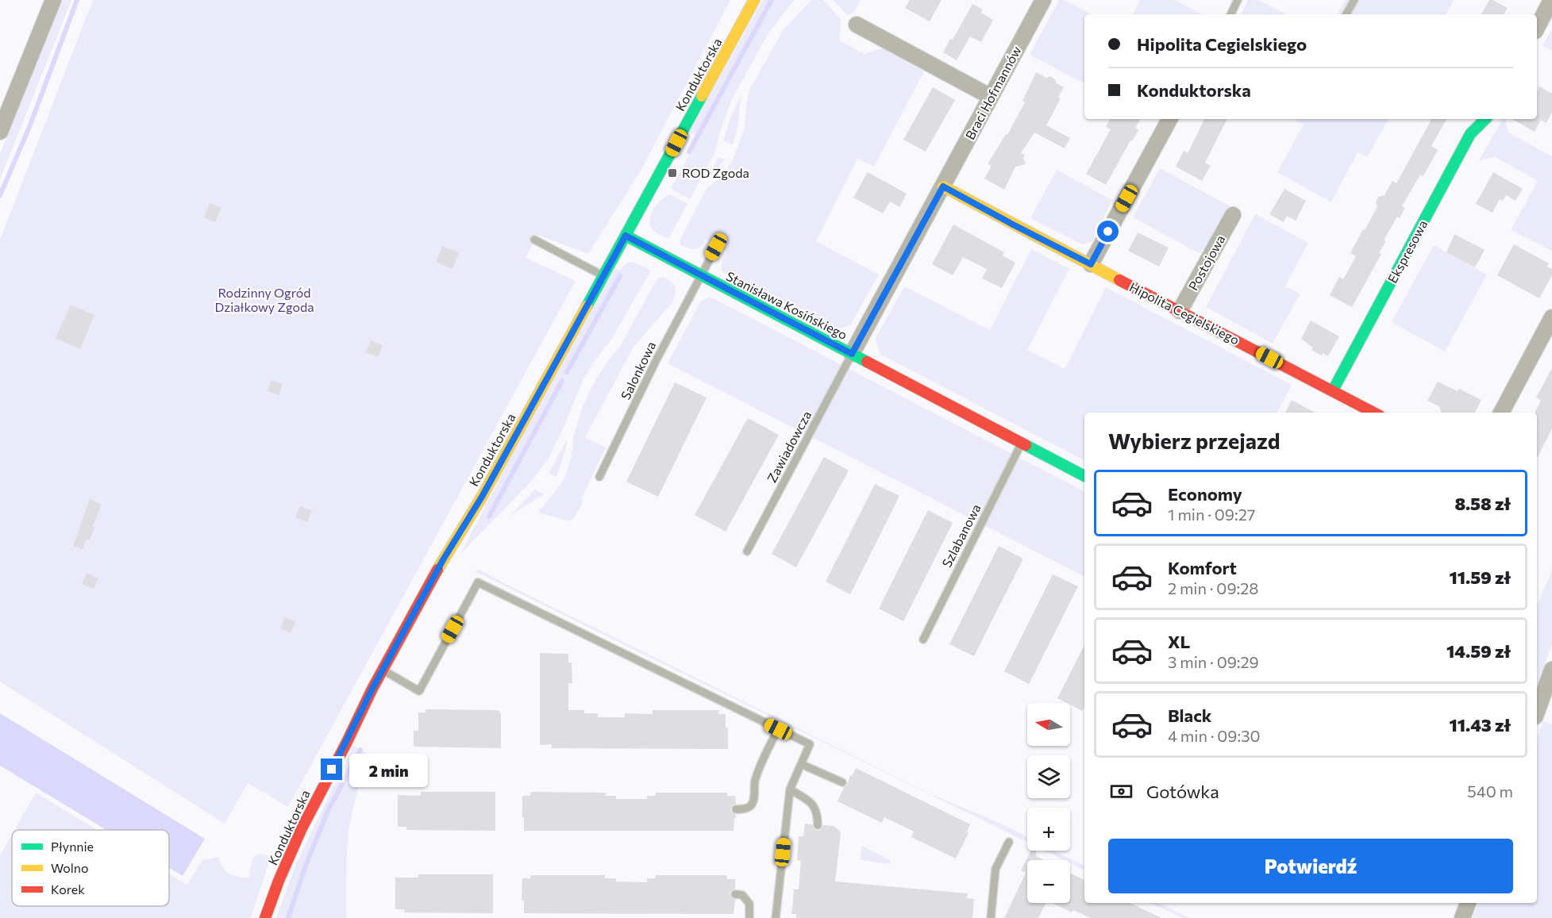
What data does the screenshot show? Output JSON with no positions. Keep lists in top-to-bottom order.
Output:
{
  "streets": {
    "street": [
      "Konduktorska",
      "Braci Hofmannów",
      "Ekspresowa",
      "Postojowa",
      "Stanisława Kosińskiego",
      "Hipolita Cegielskiego"
    ],
    "lane": ["Salonkowa", "Zawiadowcza", "Szlabanowa"]
  },
  "crossings": [
    ["Konduktorska", "Stanisława Kosińskiego"],
    ["Braci Hofmannów", "Stanisława Kosińskiego"],
    ["Braci Hofmannów", "Hipolita Cegielskiego"],
    ["Braci Hofmannów", "Zawiadowcza"],
    ["Ekspresowa", "Hipolita Cegielskiego"],
    ["Postojowa", "Hipolita Cegielskiego"],
    ["Stanisława Kosińskiego", "Salonkowa"],
    ["Stanisława Kosińskiego", "Zawiadowcza"],
    ["Stanisława Kosińskiego", "Szlabanowa"]
  ],
  "parks": ["Rodzinny Ogród Działkowy Zgoda"],
  "places": {
    "transit": ["ROD Zgoda"]
  },
  "legend": ["Płynnie", "Wolno", "Korek"],
  "north": "left",
  "page": {
    "banner": ["Hipolita Cegielskiego", "Konduktorska"],
    "heading": "Wybierz przejazd",
    "list": [
      {
        "name": "Economy",
        "note": "1 min · 09:27",
        "value": "8.58 zł"
      },
      {
        "name": "Komfort",
        "note": "2 min · 09:28",
        "value": "11.59 zł"
      },
      {
        "name": "XL",
        "note": "3 min · 09:29",
        "value": "14.59 zł"
      },
      {
        "name": "Black",
        "note": "4 min · 09:30",
        "value": "11.43 zł"
      }
    ],
    "map_buttons": ["+", "−"],
    "bubble": "2 min",
    "pay": ["Gotówka", "540 m"],
    "buttons": "Potwierdź"
  }
}
